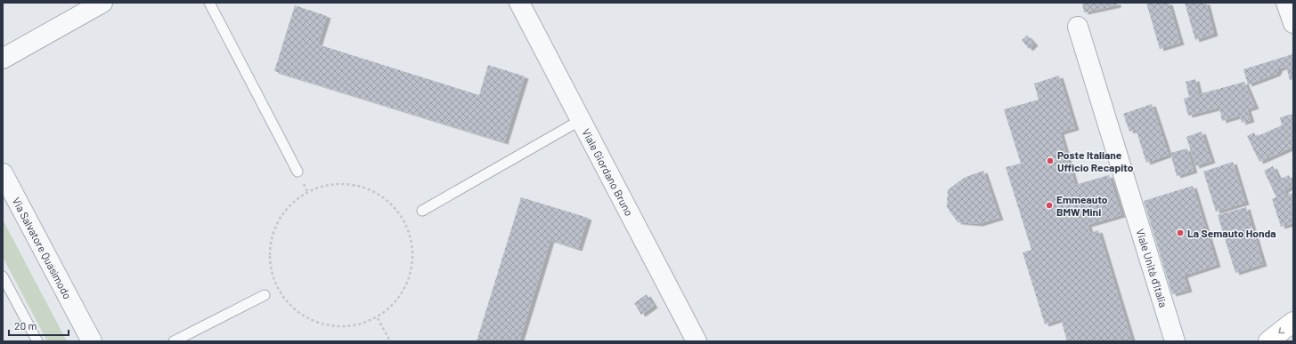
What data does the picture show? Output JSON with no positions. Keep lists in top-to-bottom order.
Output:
{
  "streets": {
    "street": ["Viale Giordano Bruno", "Via Salvatore Quasìmodo", "Viale Unità d'Italia"]
  },
  "places": ["Poste Italiane Ufficio Recapito", "Emmeauto BMW Mini", "La Semauto Honda"],
  "scale_bar": "20 m"
}
